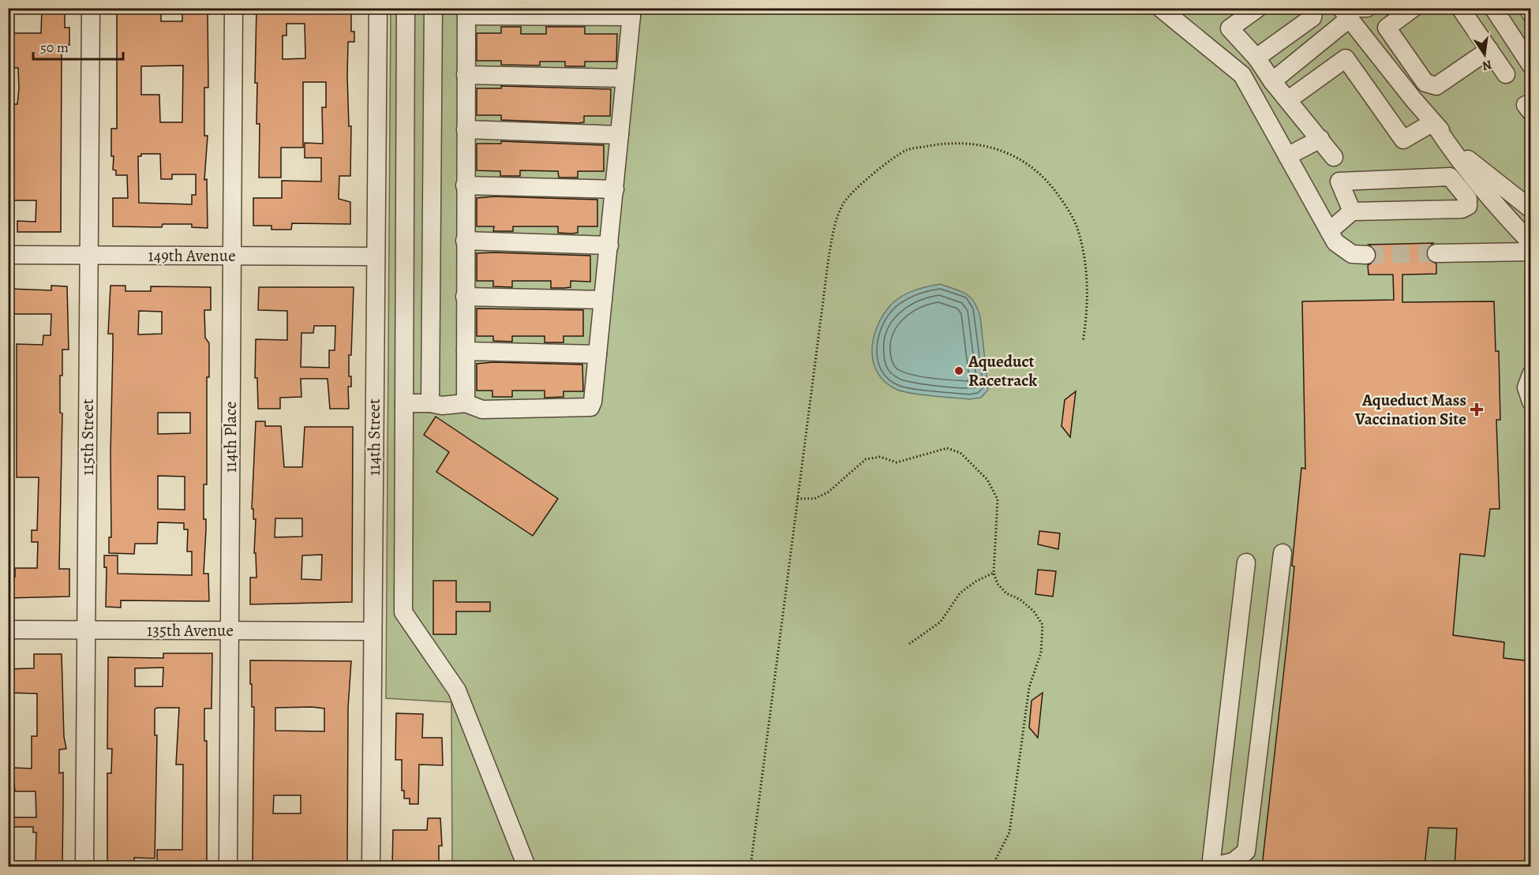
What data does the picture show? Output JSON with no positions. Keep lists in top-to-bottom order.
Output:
{
  "streets": {
    "street": [
      "149th Avenue",
      "115th Street",
      "114th Place",
      "114th Street",
      "135th Avenue"
    ]
  },
  "crossings": [
    ["149th Avenue", "115th Street"],
    ["149th Avenue", "114th Place"],
    ["149th Avenue", "114th Street"],
    ["115th Street", "135th Avenue"],
    ["114th Place", "135th Avenue"],
    ["114th Street", "135th Avenue"]
  ],
  "places": {
    "other": ["Aqueduct Racetrack"],
    "health": ["Aqueduct Mass Vaccination Site"]
  },
  "scale_bar": "50 m",
  "north": "bottom"
}
